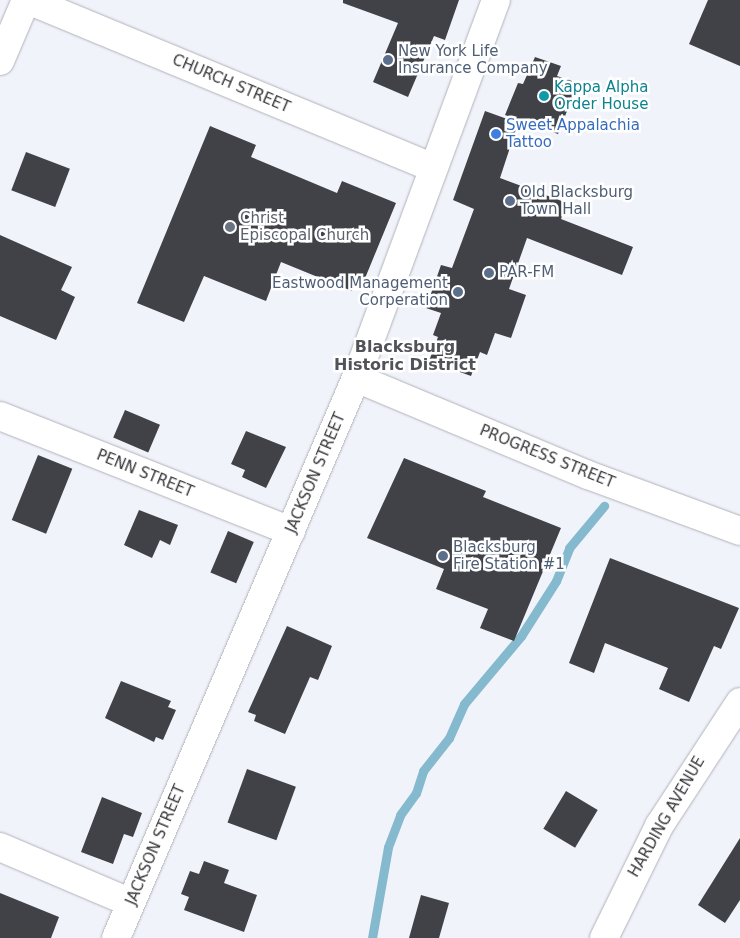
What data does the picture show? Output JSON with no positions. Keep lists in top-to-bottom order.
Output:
{
  "streets": {
    "street": [
      "CHURCH STREET",
      "PROGRESS STREET",
      "JACKSON STREET",
      "PENN STREET",
      "HARDING AVENUE"
    ]
  },
  "crossings": [
    ["CHURCH STREET", "JACKSON STREET"],
    ["PROGRESS STREET", "JACKSON STREET"],
    ["JACKSON STREET", "PENN STREET"]
  ],
  "districts": ["Blacksburg Historic District"],
  "places": [
    "New York Life Insurance Company",
    "Kappa Alpha Order House",
    "Sweet Appalachia Tattoo",
    "Old Blacksburg Town Hall",
    "Christ Episcopal Church",
    "PAR-FM",
    "Eastwood Management Corperation",
    "Blacksburg Fire Station #1"
  ]
}
